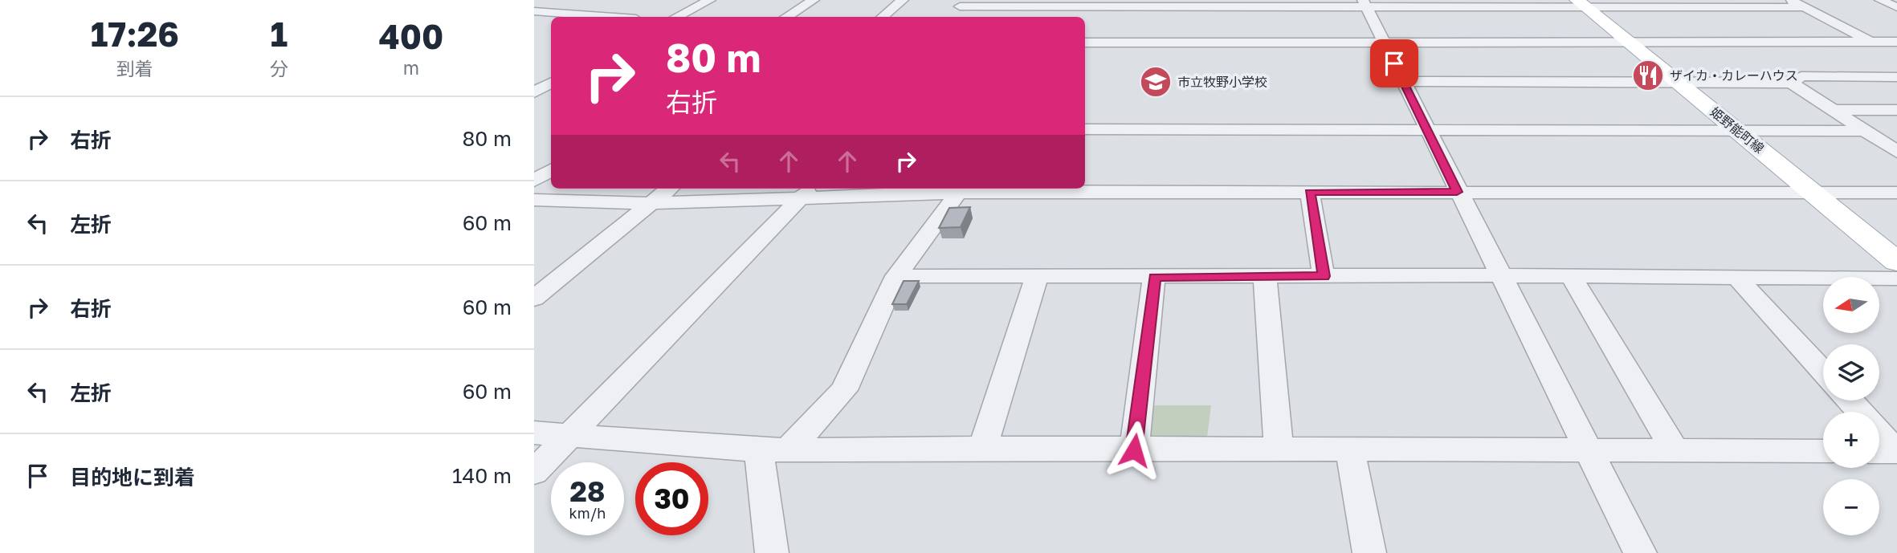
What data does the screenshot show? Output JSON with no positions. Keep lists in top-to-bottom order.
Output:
{
  "streets": {
    "main road": ["姫野能町線"]
  },
  "places": {
    "restaurant": ["ザイカ・カレーハウス"],
    "school or university": ["市立牧野小学校"]
  },
  "north": "left",
  "page": {
    "eta": [
      "17:26",
      "到着",
      "1",
      "分",
      "400",
      "m"
    ],
    "turn": ["80 m", "右折"],
    "list": [
      {
        "name": "右折",
        "value": "80 m"
      },
      {
        "name": "左折",
        "value": "60 m"
      },
      {
        "name": "右折",
        "value": "60 m"
      },
      {
        "name": "左折",
        "value": "60 m"
      },
      {
        "name": "目的地に到着",
        "value": "140 m"
      }
    ],
    "map_buttons": ["+", "−"],
    "speed": "28 km/h",
    "limit": "30"
  }
}
